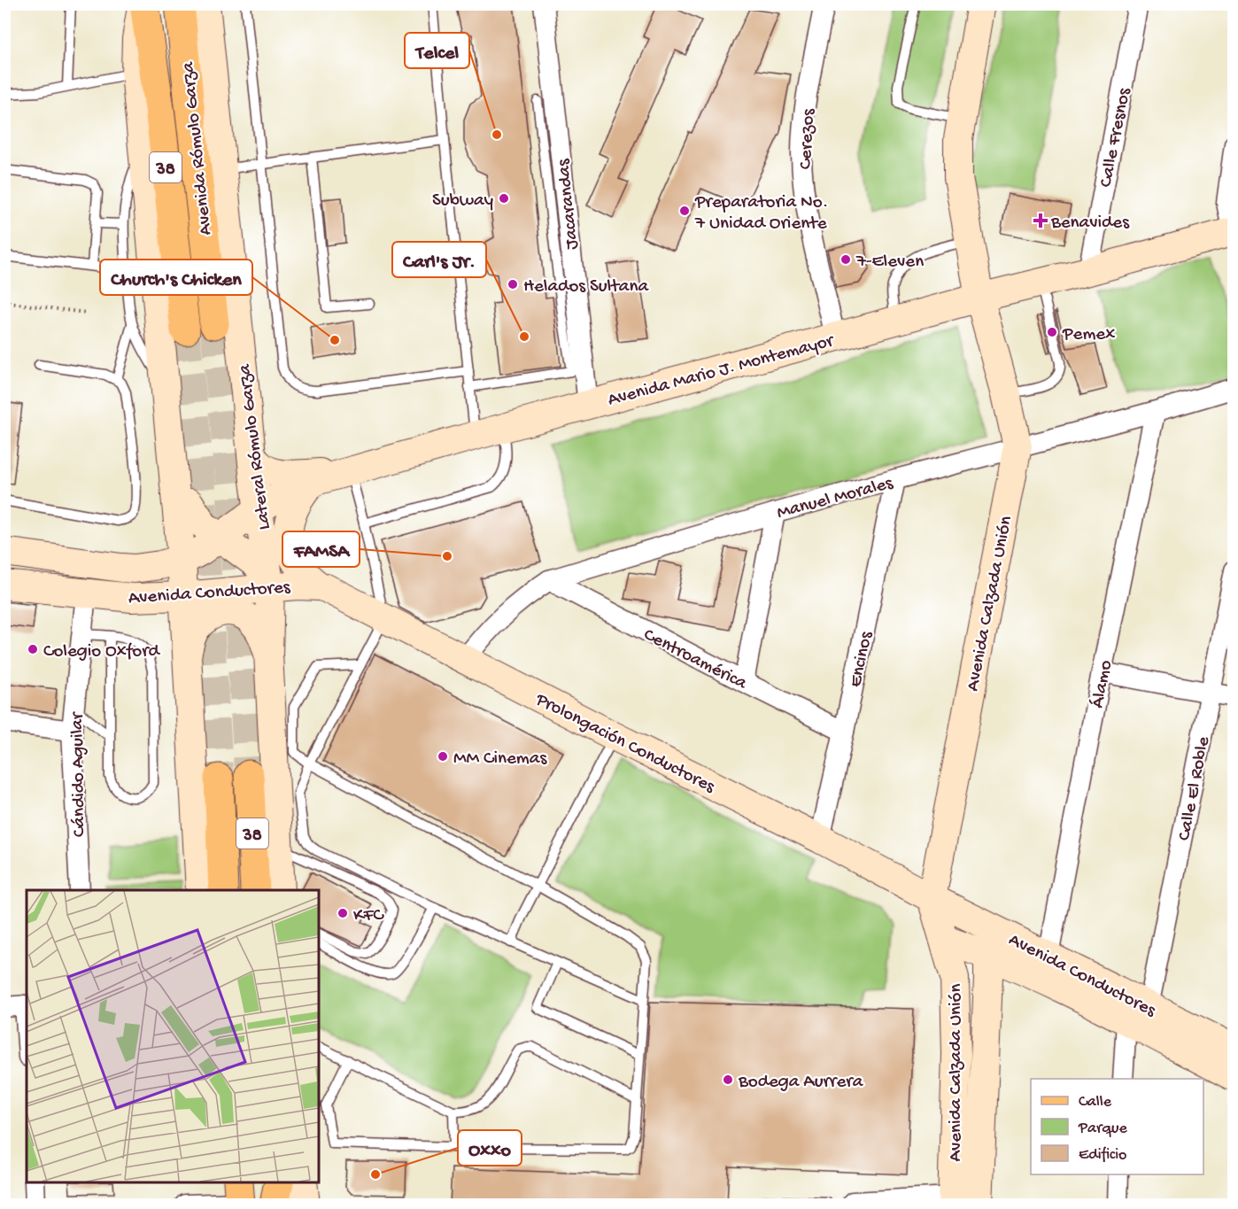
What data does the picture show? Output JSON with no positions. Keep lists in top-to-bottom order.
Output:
{
  "streets": {
    "main road": ["Avenida Rómulo Garza", "38"],
    "street": [
      "Calle Fresnos",
      "Cerezos",
      "Jacarandas",
      "Avenida Mario J. Montemayor",
      "Lateral Rómulo Garza",
      "Manuel Morales",
      "Avenida Conductores",
      "Avenida Calzada Unión",
      "Centroamérica",
      "Encinos",
      "Álamo",
      "Prolongación Conductores",
      "Cándido Aguilar",
      "Calle El Roble"
    ]
  },
  "crossings": [
    ["Calle Fresnos", "Avenida Mario J. Montemayor"],
    ["Cerezos", "Avenida Mario J. Montemayor"],
    ["Jacarandas", "Avenida Mario J. Montemayor"],
    ["Avenida Mario J. Montemayor", "Lateral Rómulo Garza"],
    ["Avenida Mario J. Montemayor", "Avenida Conductores"],
    ["Avenida Mario J. Montemayor", "Avenida Calzada Unión"],
    ["Lateral Rómulo Garza", "Avenida Conductores"],
    ["Lateral Rómulo Garza", "Prolongación Conductores"],
    ["Manuel Morales", "Avenida Calzada Unión"],
    ["Manuel Morales", "Centroamérica"],
    ["Manuel Morales", "Encinos"],
    ["Manuel Morales", "Álamo"],
    ["Manuel Morales", "Prolongación Conductores"],
    ["Avenida Conductores", "Avenida Calzada Unión"],
    ["Avenida Conductores", "Álamo"],
    ["Avenida Conductores", "Prolongación Conductores"],
    ["Avenida Conductores", "Cándido Aguilar"],
    ["Avenida Conductores", "Calle El Roble"],
    ["Avenida Calzada Unión", "Prolongación Conductores"],
    ["Centroamérica", "Encinos"],
    ["Encinos", "Prolongación Conductores"]
  ],
  "places": {
    "other": [
      "Telcel",
      "Subway",
      "Preparatoria No. 7 Unidad Oriente",
      "7-Eleven",
      "Helados Sultana",
      "Pemex",
      "Carl's Jr.",
      "Church's Chicken",
      "FAMSA",
      "Colegio Oxford",
      "MM Cinemas",
      "KFC",
      "Bodega Aurrera",
      "Oxxo"
    ],
    "health": ["Benavides"]
  },
  "legend": ["Calle", "Parque", "Edificio"]
}
